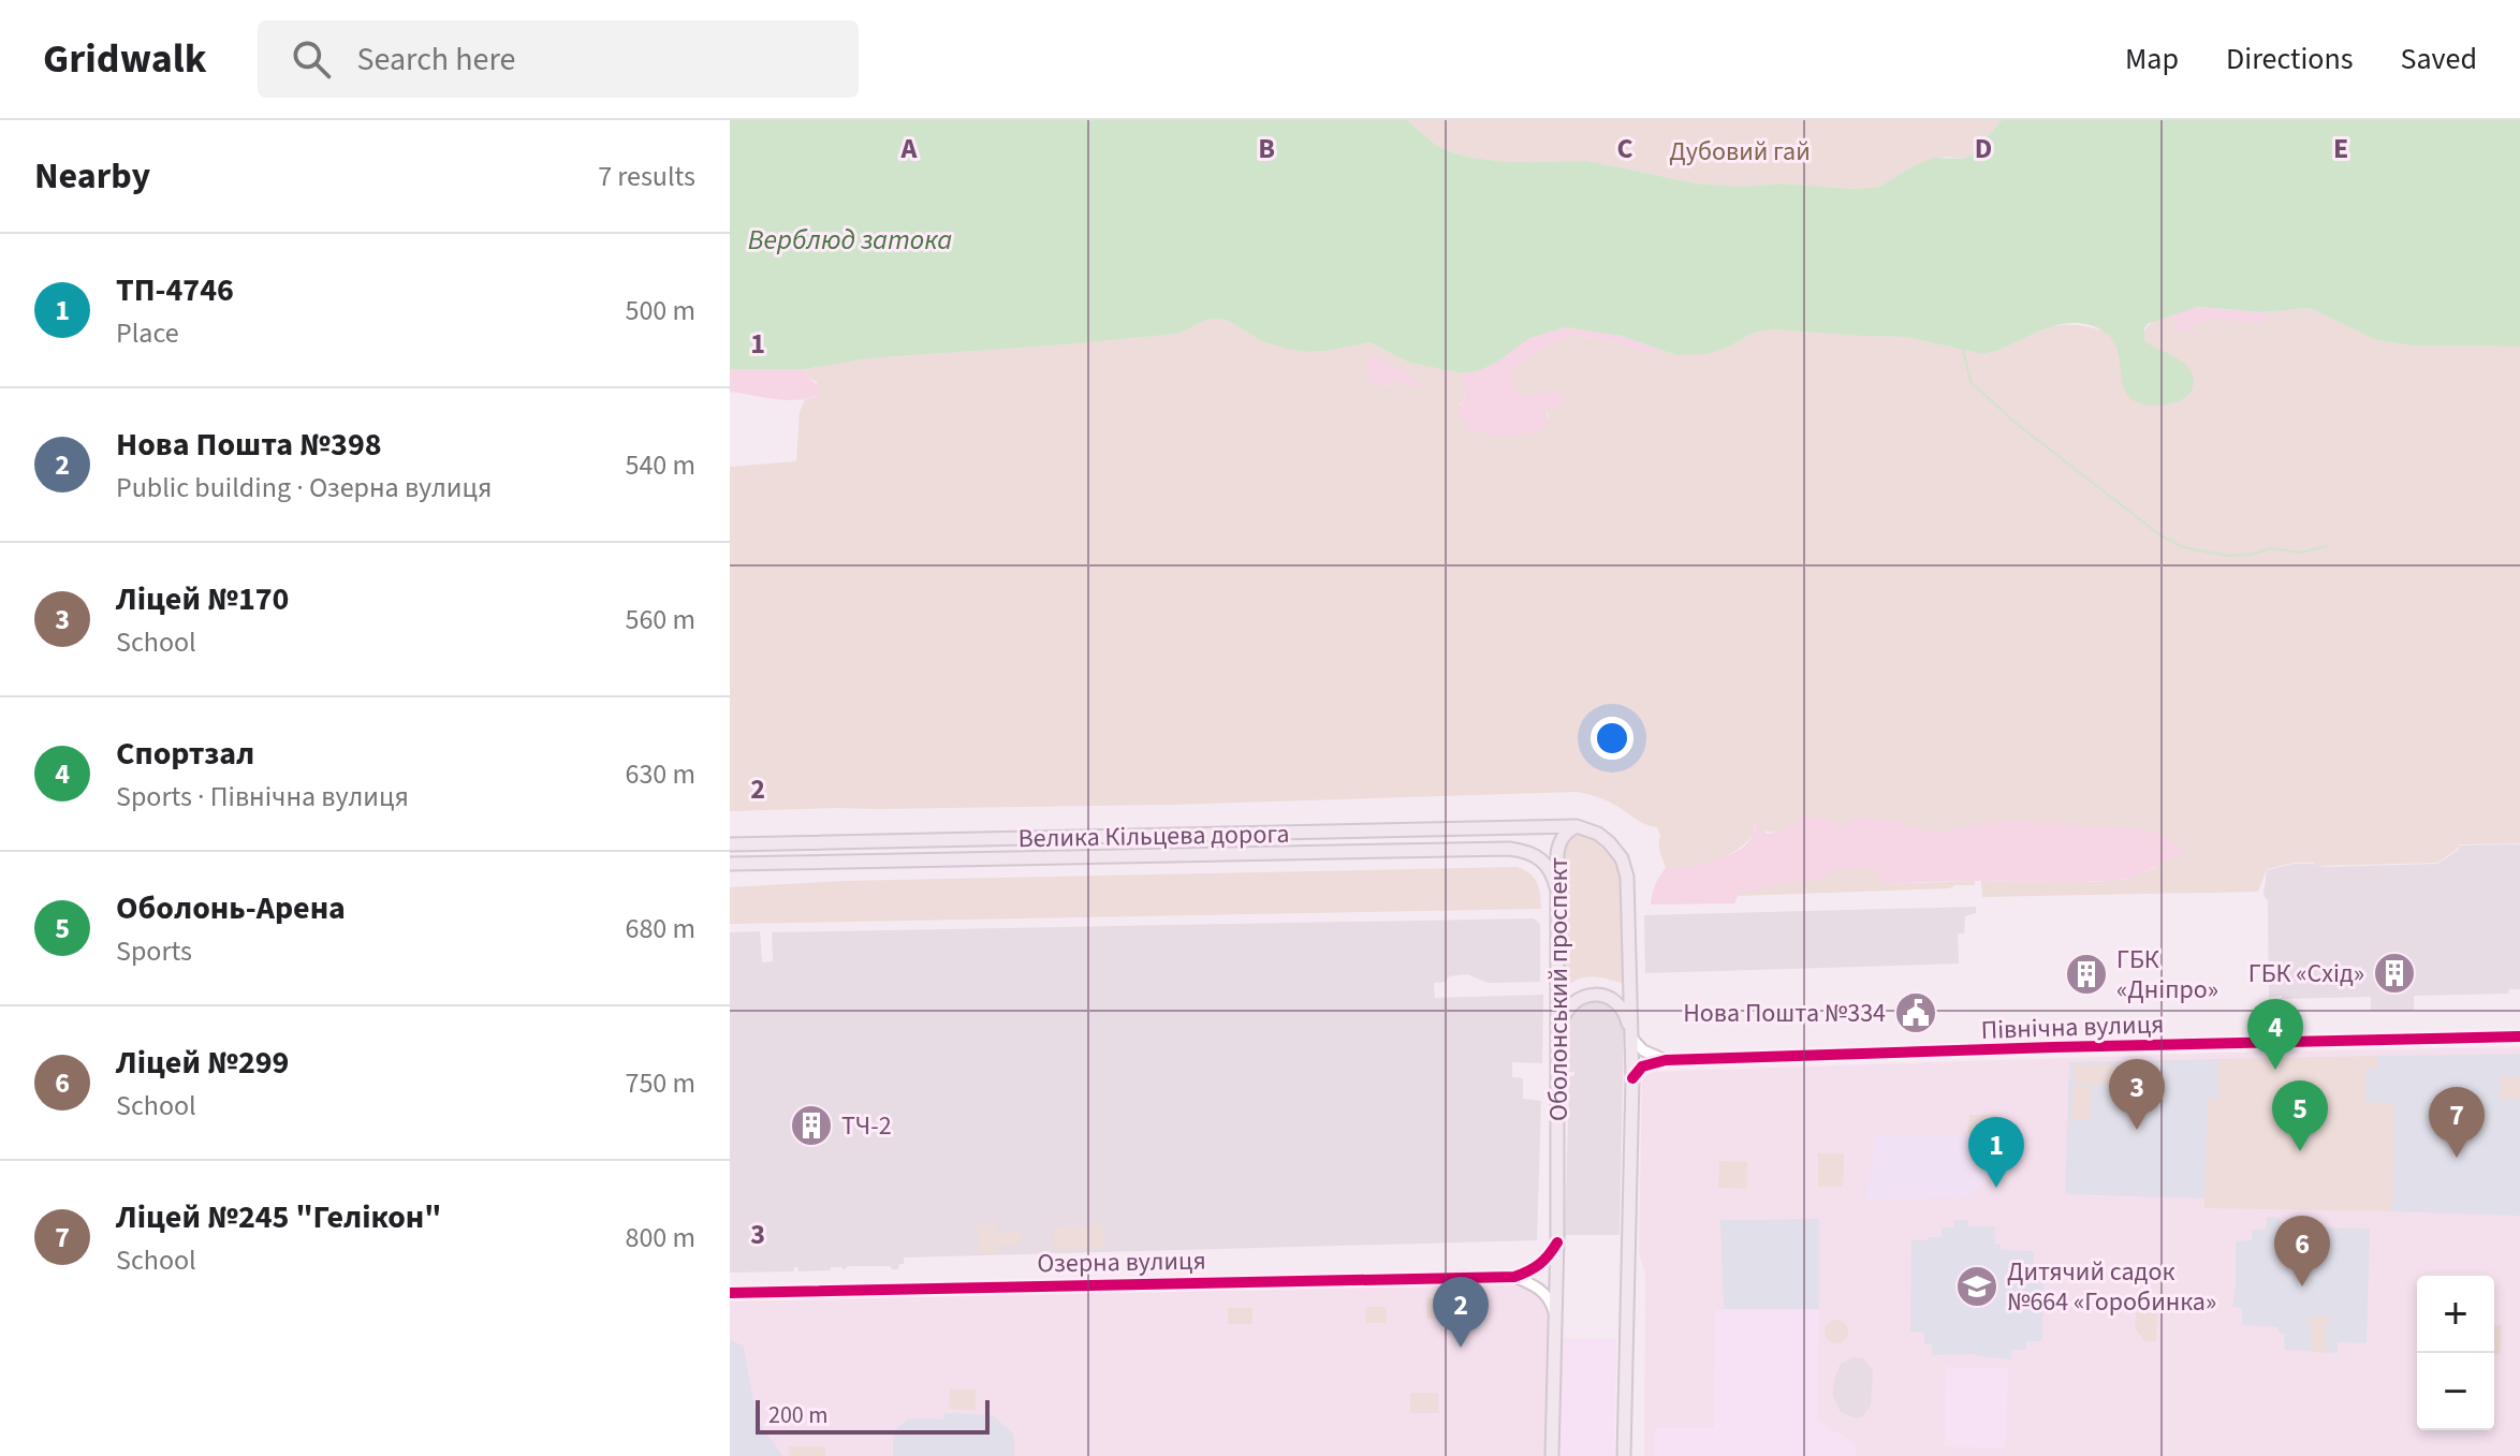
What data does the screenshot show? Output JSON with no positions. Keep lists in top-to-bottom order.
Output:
{
  "streets": {
    "main road": ["Велика Кільцева дорога", "Оболонський проспект"],
    "street": ["Північна вулиця", "Озерна вулиця"]
  },
  "crossings": [
    ["Велика Кільцева дорога", "Оболонський проспект"],
    ["Оболонський проспект", "Північна вулиця"]
  ],
  "water": ["Верблюд затока"],
  "parks": ["Дубовий гай"],
  "places": {
    "building": ["ГБК «Схід»", "ГБК «Дніпро»", "ТЧ-2"],
    "public building": ["Нова Пошта №334"],
    "school or university": ["Дитячий садок №664 «Горобинка»"]
  },
  "scale_bar": "200 m",
  "page": {
    "header": "Gridwalk",
    "search": "Search here",
    "nav": ["Map", "Directions", "Saved"],
    "heading": ["Nearby", "7 results"],
    "list": [
      {
        "mark": "1",
        "name": "ТП-4746",
        "note": "Place",
        "value": "500 m"
      },
      {
        "mark": "2",
        "name": "Нова Пошта №398",
        "note": "Public building · Озерна вулиця",
        "value": "540 m"
      },
      {
        "mark": "3",
        "name": "Ліцей №170",
        "note": "School",
        "value": "560 m"
      },
      {
        "mark": "4",
        "name": "Спортзал",
        "note": "Sports · Північна вулиця",
        "value": "630 m"
      },
      {
        "mark": "5",
        "name": "Оболонь-Арена",
        "note": "Sports",
        "value": "680 m"
      },
      {
        "mark": "6",
        "name": "Ліцей №299",
        "note": "School",
        "value": "750 m"
      },
      {
        "mark": "7",
        "name": "Ліцей №245 \"Гелікон\"",
        "note": "School",
        "value": "800 m"
      }
    ],
    "pins": [
      "4",
      "3",
      "5",
      "7",
      "1",
      "6",
      "2"
    ],
    "map_buttons": ["+", "−"],
    "scale": "200 m"
  },
  "grid": {
    "columns": [
      "A",
      "B",
      "C",
      "D",
      "E"
    ],
    "rows": ["1", "2", "3"]
  }
}
